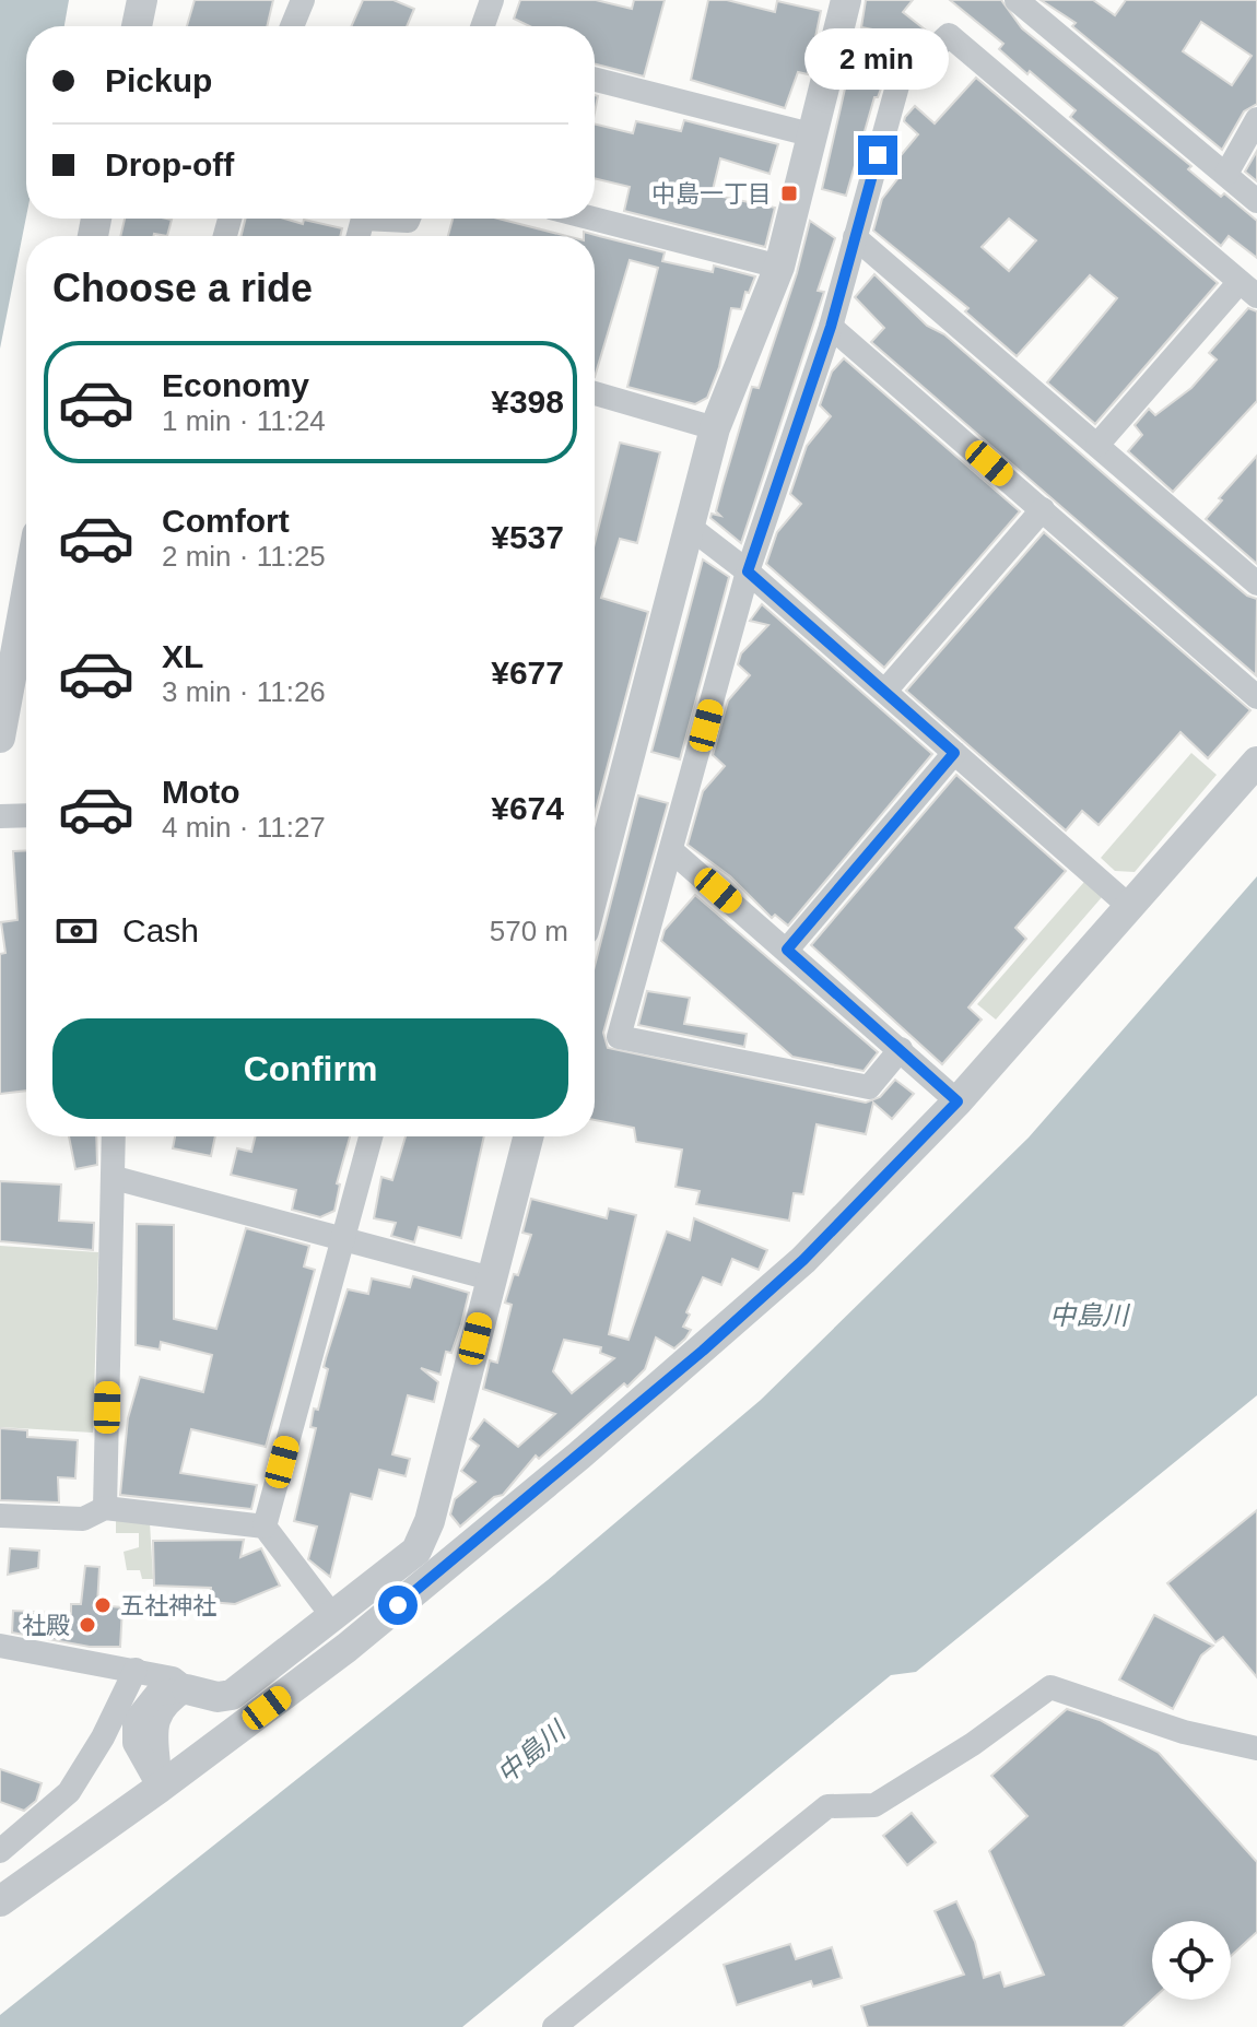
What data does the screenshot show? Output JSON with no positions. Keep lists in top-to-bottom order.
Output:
{
  "water": ["中島川"],
  "places": {
    "transit": ["中島一丁目"],
    "other": ["五社神社", "社殿"]
  },
  "page": {
    "banner": ["Pickup", "Drop-off"],
    "bubble": "2 min",
    "heading": "Choose a ride",
    "list": [
      {
        "name": "Economy",
        "note": "1 min · 11:24",
        "value": "¥398"
      },
      {
        "name": "Comfort",
        "note": "2 min · 11:25",
        "value": "¥537"
      },
      {
        "name": "XL",
        "note": "3 min · 11:26",
        "value": "¥677"
      },
      {
        "name": "Moto",
        "note": "4 min · 11:27",
        "value": "¥674"
      }
    ],
    "pay": ["Cash", "570 m"],
    "buttons": "Confirm"
  }
}
